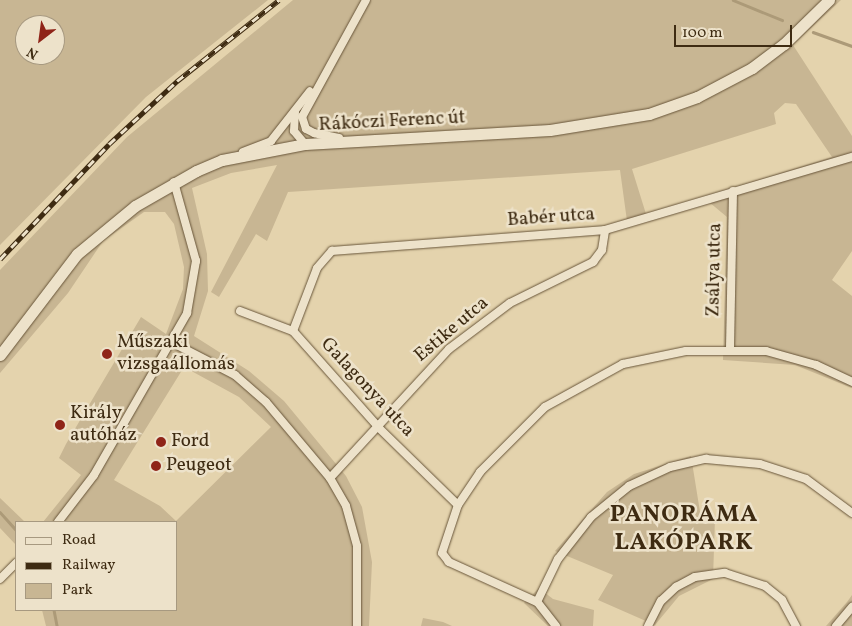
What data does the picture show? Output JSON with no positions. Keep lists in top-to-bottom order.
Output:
{
  "streets": {
    "main road": ["Rákóczi Ferenc út"],
    "street": [
      "Babér utca",
      "Zsálya utca",
      "Estike utca",
      "Galagonya utca"
    ]
  },
  "crossings": [
    ["Babér utca", "Zsálya utca"],
    ["Babér utca", "Estike utca"],
    ["Babér utca", "Galagonya utca"],
    ["Estike utca", "Galagonya utca"]
  ],
  "districts": ["PANORÁMA LAKÓPARK"],
  "places": [
    "Műszaki vizsgaállomás",
    "Király autóház",
    "Ford",
    "Peugeot"
  ],
  "legend": ["Road", "Railway", "Park"],
  "scale_bar": "100 m",
  "north": "bottom left"
}
